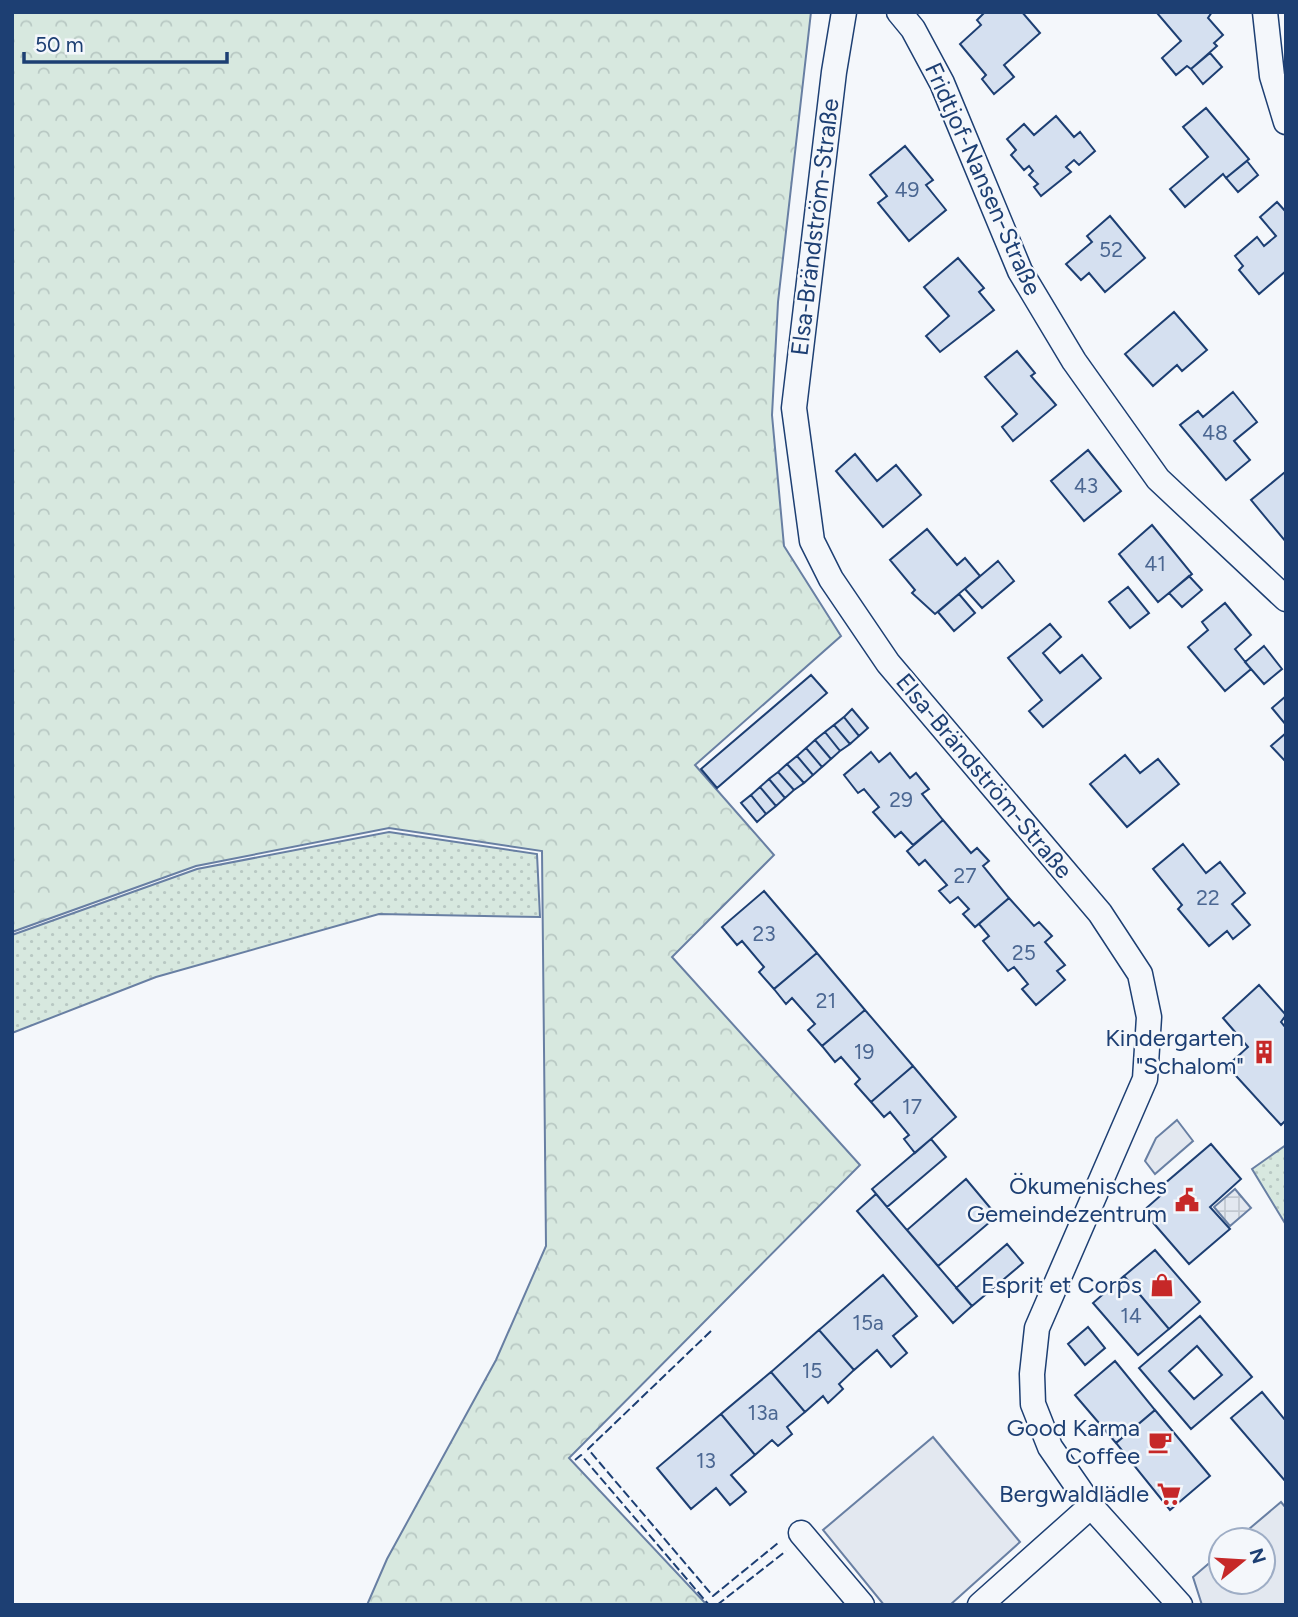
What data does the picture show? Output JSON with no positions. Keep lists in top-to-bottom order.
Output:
{
  "streets": {
    "street": ["Fridtjof-Nansen-Straße", "Elsa-Brändström-Straße"]
  },
  "places": {
    "building": ["Kindergarten \"Schalom\""],
    "public building": ["Ökumenisches Gemeindezentrum"],
    "shop": ["Esprit et Corps"],
    "cafe": ["Good Karma Coffee"],
    "supermarket": ["Bergwaldlädle"]
  },
  "house_numbers": [
    "49",
    "52",
    "48",
    "43",
    "41",
    "29",
    "27",
    "22",
    "23",
    "25",
    "21",
    "19",
    "17",
    "14",
    "15a",
    "15",
    "13a",
    "13"
  ],
  "scale_bar": "50 m",
  "north": "right"
}
